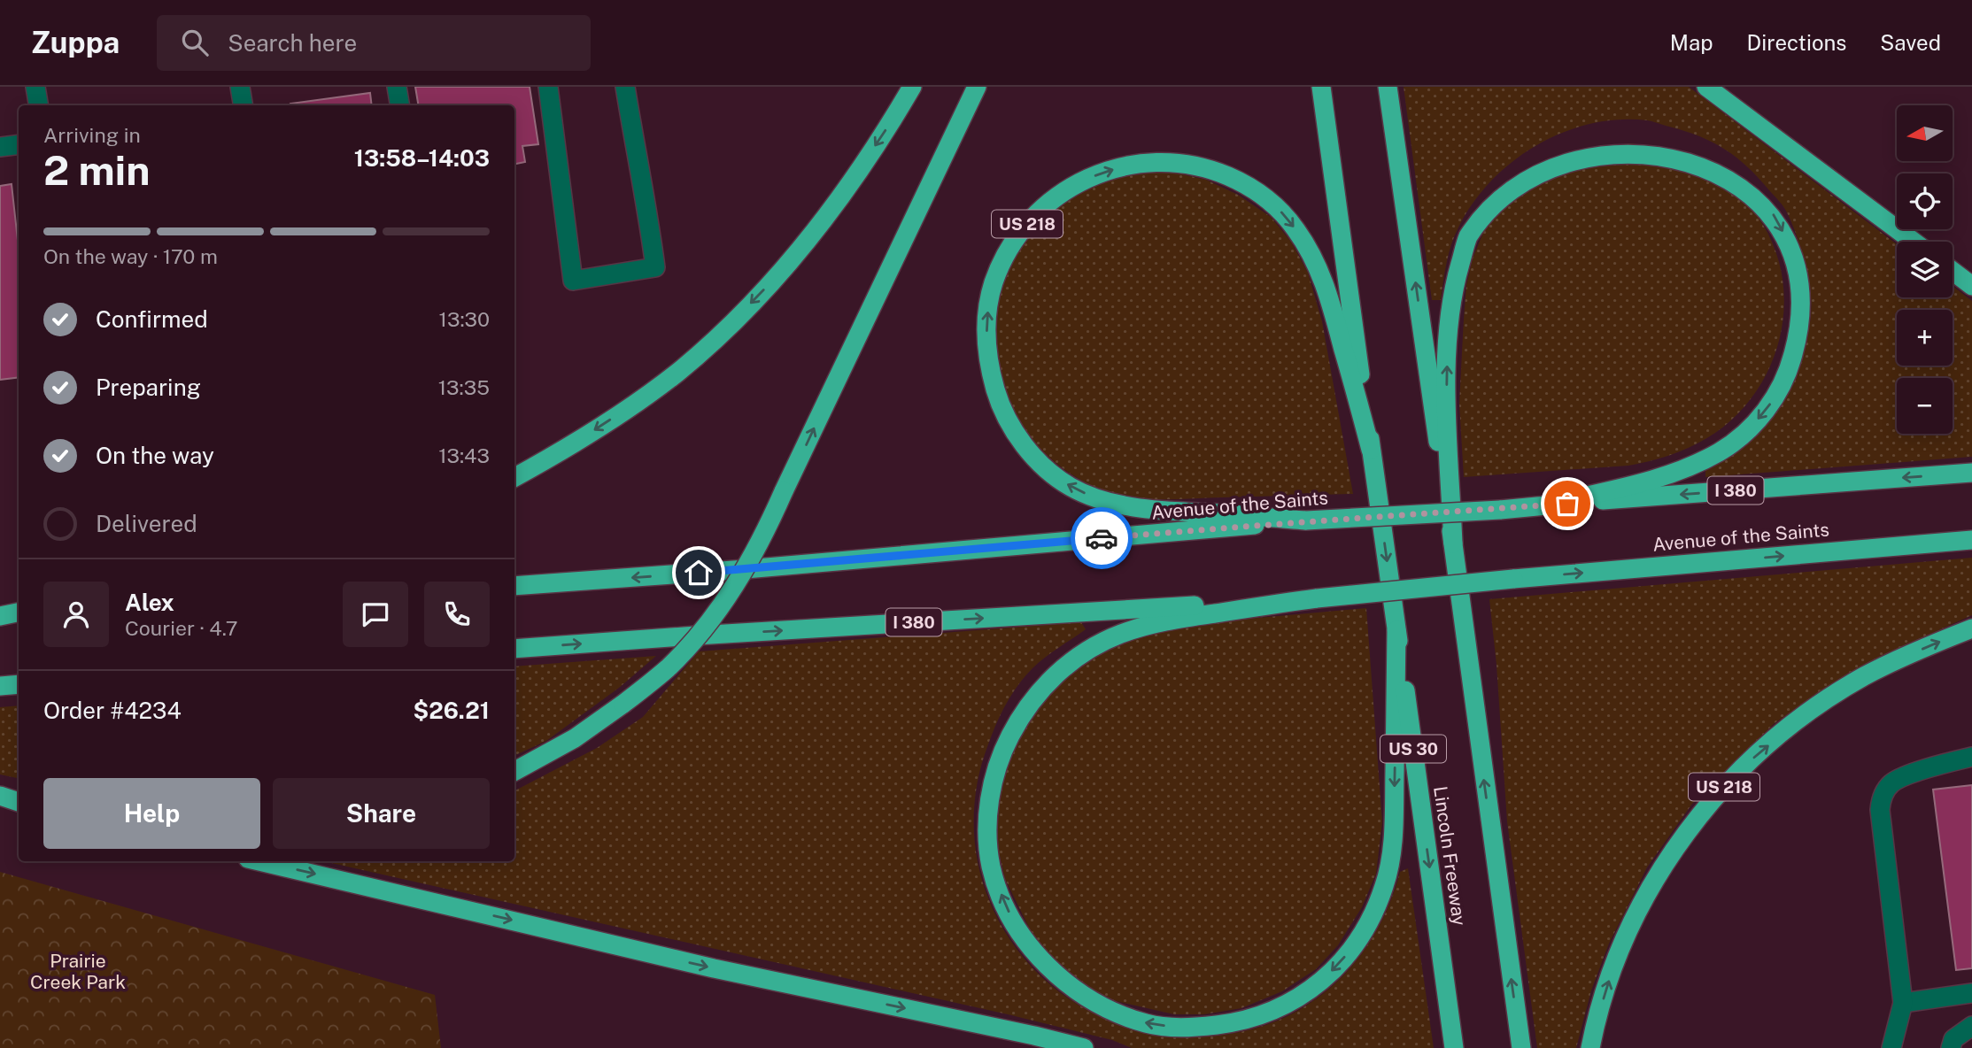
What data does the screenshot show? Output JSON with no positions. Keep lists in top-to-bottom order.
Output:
{
  "streets": {
    "highway": [
      "US 218",
      "I 380",
      "Avenue of the Saints",
      "US 30",
      "Lincoln Freeway"
    ]
  },
  "crossings": [
    ["US 218", "Avenue of the Saints"],
    ["US 218", "US 30"],
    ["US 218", "Lincoln Freeway"],
    ["US 30", "Lincoln Freeway"]
  ],
  "parks": ["Prairie Creek Park"],
  "north": "left",
  "page": {
    "header": "Zuppa",
    "search": "Search here",
    "nav": ["Map", "Directions", "Saved"],
    "map_buttons": ["+", "−"],
    "heading": ["2 min", "Arriving in", "13:58–14:03"],
    "panel": [
      "Alex",
      "Courier · 4.7",
      "Order #4234",
      "$26.21"
    ],
    "bar": "On the way · 170 m",
    "list": [
      ["Confirmed", "13:30"],
      ["Preparing", "13:35"],
      ["On the way", "13:43"],
      "Delivered"
    ],
    "buttons": ["Help", "Share"]
  }
}
